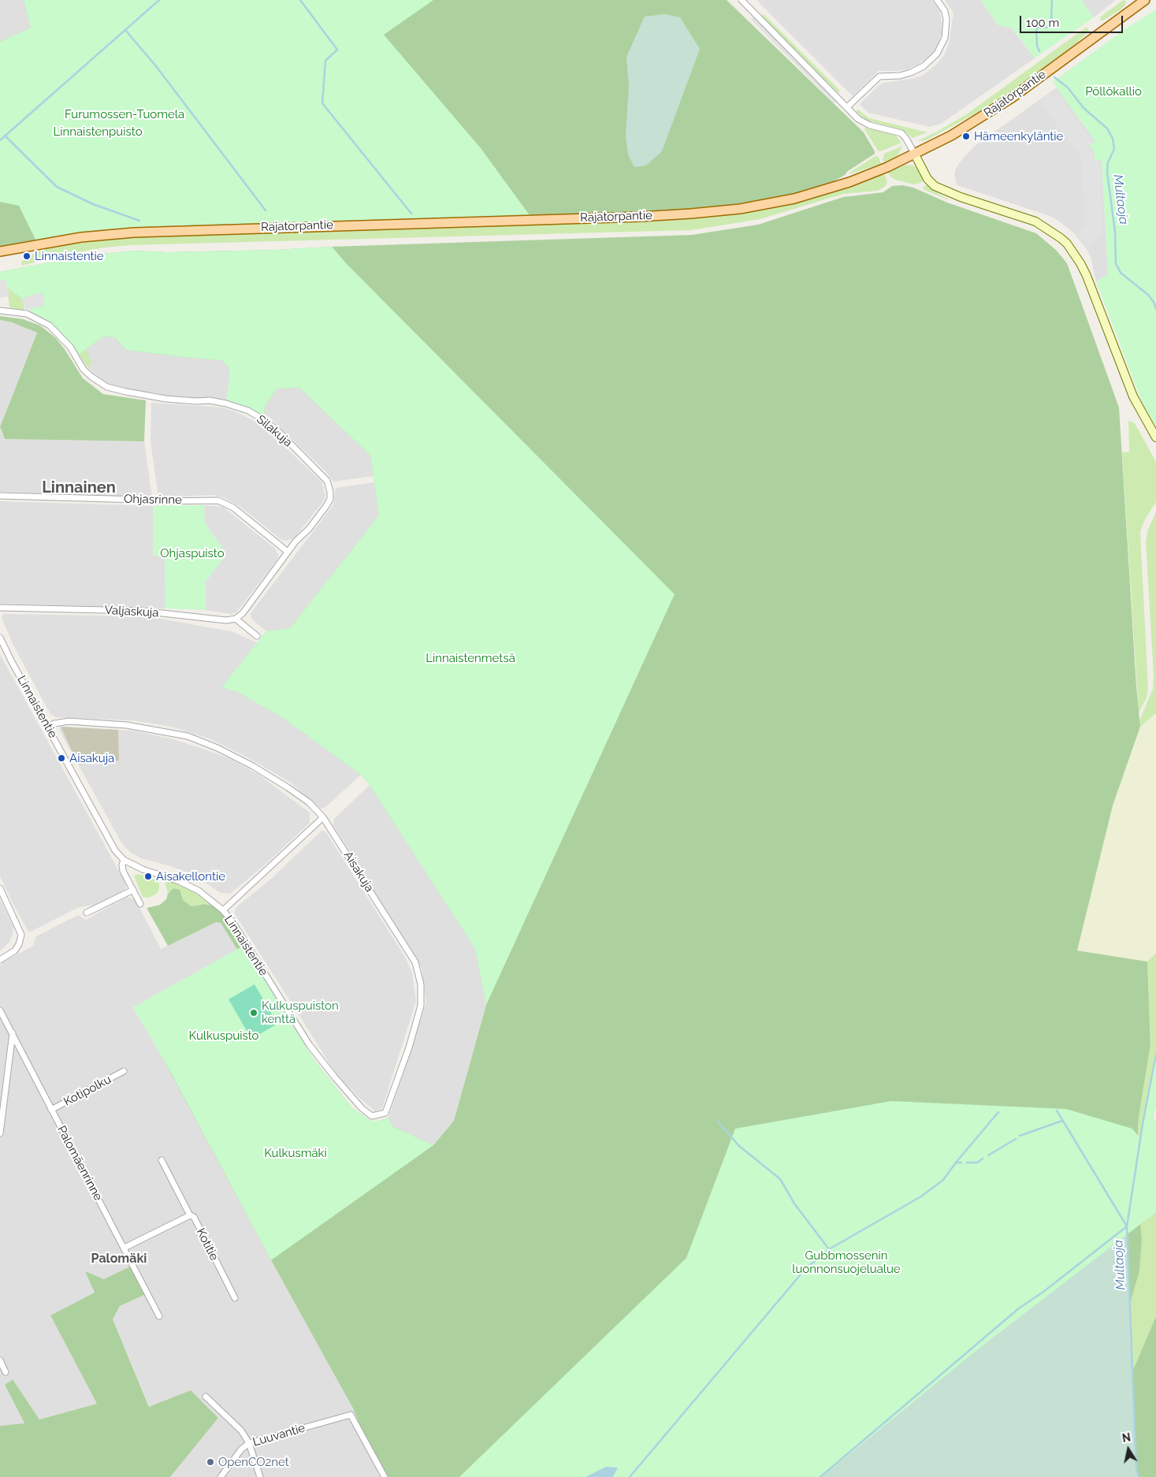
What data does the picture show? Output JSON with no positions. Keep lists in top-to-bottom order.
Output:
{
  "streets": {
    "main road": ["Rajatorpantie"],
    "street": [
      "Silakuja",
      "Ohjasrinne",
      "Valjaskuja",
      "Linnaistentie",
      "Aisakuja",
      "Kotipolku",
      "Palomäenrinne",
      "Kotitie",
      "Luuvantie"
    ]
  },
  "crossings": [
    ["Silakuja", "Ohjasrinne"],
    ["Silakuja", "Valjaskuja"],
    ["Linnaistentie", "Aisakuja"],
    ["Kotipolku", "Palomäenrinne"],
    ["Palomäenrinne", "Kotitie"]
  ],
  "districts": ["Linnainen", "Palomäki"],
  "water": ["Multaoja"],
  "parks": [
    "Pöllökallio",
    "Furumossen-Tuomela",
    "Linnaistenpuisto",
    "Ohjaspuisto",
    "Linnaistenmetsä",
    "Kulkuspuisto",
    "Kulkusmäki",
    "Gubbmossenin luonnonsuojelualue"
  ],
  "places": [
    "Hämeenkyläntie",
    "Linnaistentie",
    "Aisakuja",
    "Aisakellontie",
    "Kulkuspuiston kenttä",
    "OpenCO2net"
  ],
  "scale_bar": "100 m",
  "north": "top"
}
